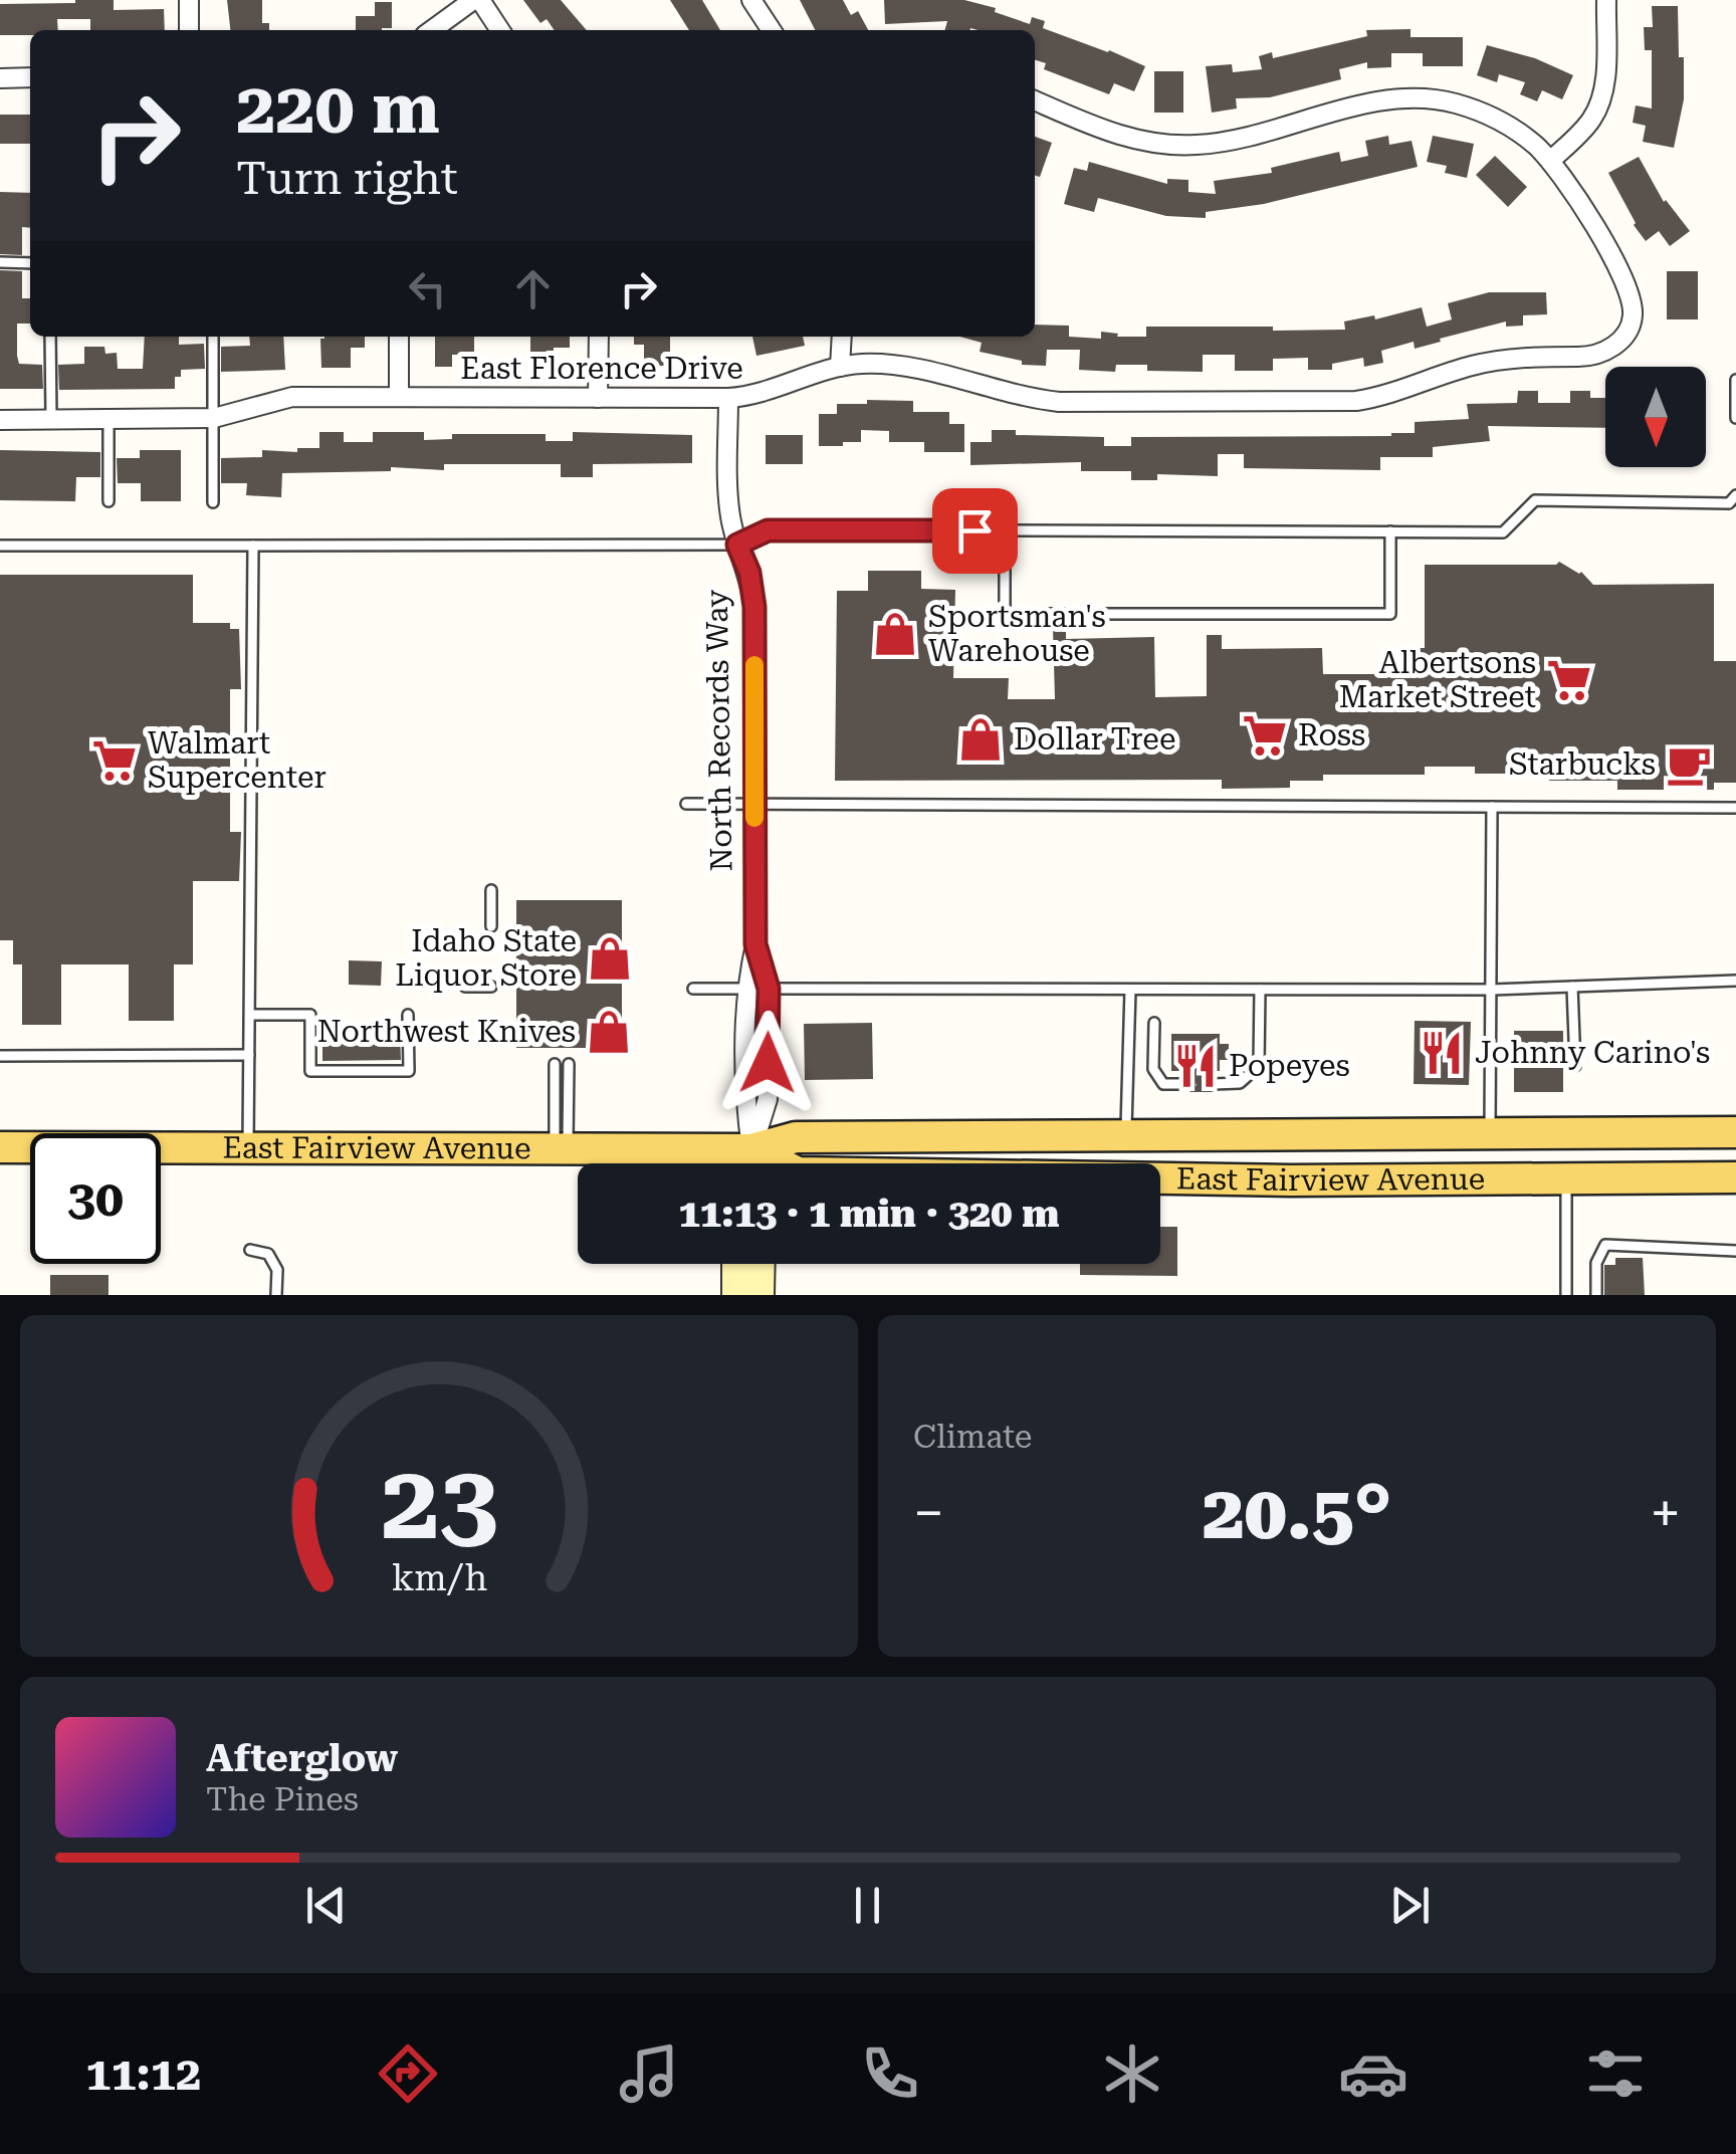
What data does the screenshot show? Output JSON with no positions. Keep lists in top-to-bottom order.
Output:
{
  "streets": {
    "main road": ["East Fairview Avenue"],
    "street": ["East Florence Drive", "North Records Way"]
  },
  "crossings": [
    ["East Florence Drive", "North Records Way"],
    ["North Records Way", "East Fairview Avenue"]
  ],
  "places": {
    "shop": [
      "Sportsman's Warehouse",
      "Dollar Tree",
      "Idaho State Liquor Store",
      "Northwest Knives"
    ],
    "supermarket": ["Albertsons Market Street", "Ross", "Walmart Supercenter"],
    "cafe": ["Starbucks"],
    "restaurant": ["Johnny Carino's", "Popeyes"]
  },
  "north": "bottom",
  "page": {
    "turn": ["220 m", "Turn right"],
    "limit": "30",
    "trip": "11:13 · 1 min · 320 m",
    "tile": "Climate",
    "heat": ["−", "20.5°", "+"],
    "song": ["Afterglow", "The Pines"],
    "tabs": "11:12",
    "gauge": ["23", "km/h"]
  }
}
